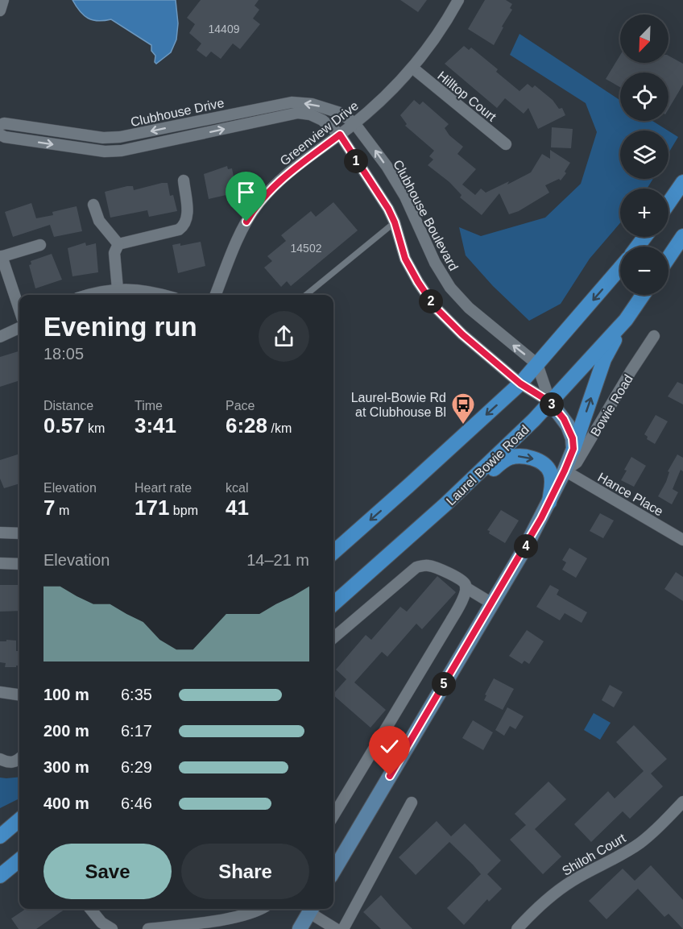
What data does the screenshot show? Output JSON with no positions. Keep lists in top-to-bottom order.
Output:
{
  "streets": {
    "main road": ["Laurel Bowie Road"],
    "street": [
      "Hilltop Court",
      "Clubhouse Drive",
      "Greenview Drive",
      "Clubhouse Boulevard",
      "Bowie Road",
      "Hance Place",
      "Shiloh Court"
    ]
  },
  "crossings": [
    ["Hilltop Court", "Greenview Drive"],
    ["Clubhouse Drive", "Greenview Drive"],
    ["Clubhouse Drive", "Clubhouse Boulevard"],
    ["Greenview Drive", "Clubhouse Boulevard"],
    ["Bowie Road", "Laurel Bowie Road"],
    ["Bowie Road", "Hance Place"]
  ],
  "places": {
    "bus stop": ["Laurel-Bowie Rd at Clubhouse Bl"]
  },
  "house_numbers": ["14409", "14502"],
  "north": "bottom left",
  "page": {
    "map_buttons": ["+", "−"],
    "pins": [
      "1",
      "2",
      "3",
      "4",
      "5"
    ],
    "heading": ["Evening run", "18:05"],
    "stats": [
      ["Distance", "0.57 km"],
      ["Time", "3:41"],
      ["Pace", "6:28 /km"],
      ["Elevation", "7 m"],
      ["Heart rate", "171 bpm"],
      ["kcal", "41"]
    ],
    "chart": ["Elevation", "14–21 m"],
    "list": [
      {
        "name": "100 m",
        "note": "6:35"
      },
      {
        "name": "200 m",
        "note": "6:17"
      },
      {
        "name": "300 m",
        "note": "6:29"
      },
      {
        "name": "400 m",
        "note": "6:46"
      }
    ],
    "buttons": ["Save", "Share"]
  }
}
